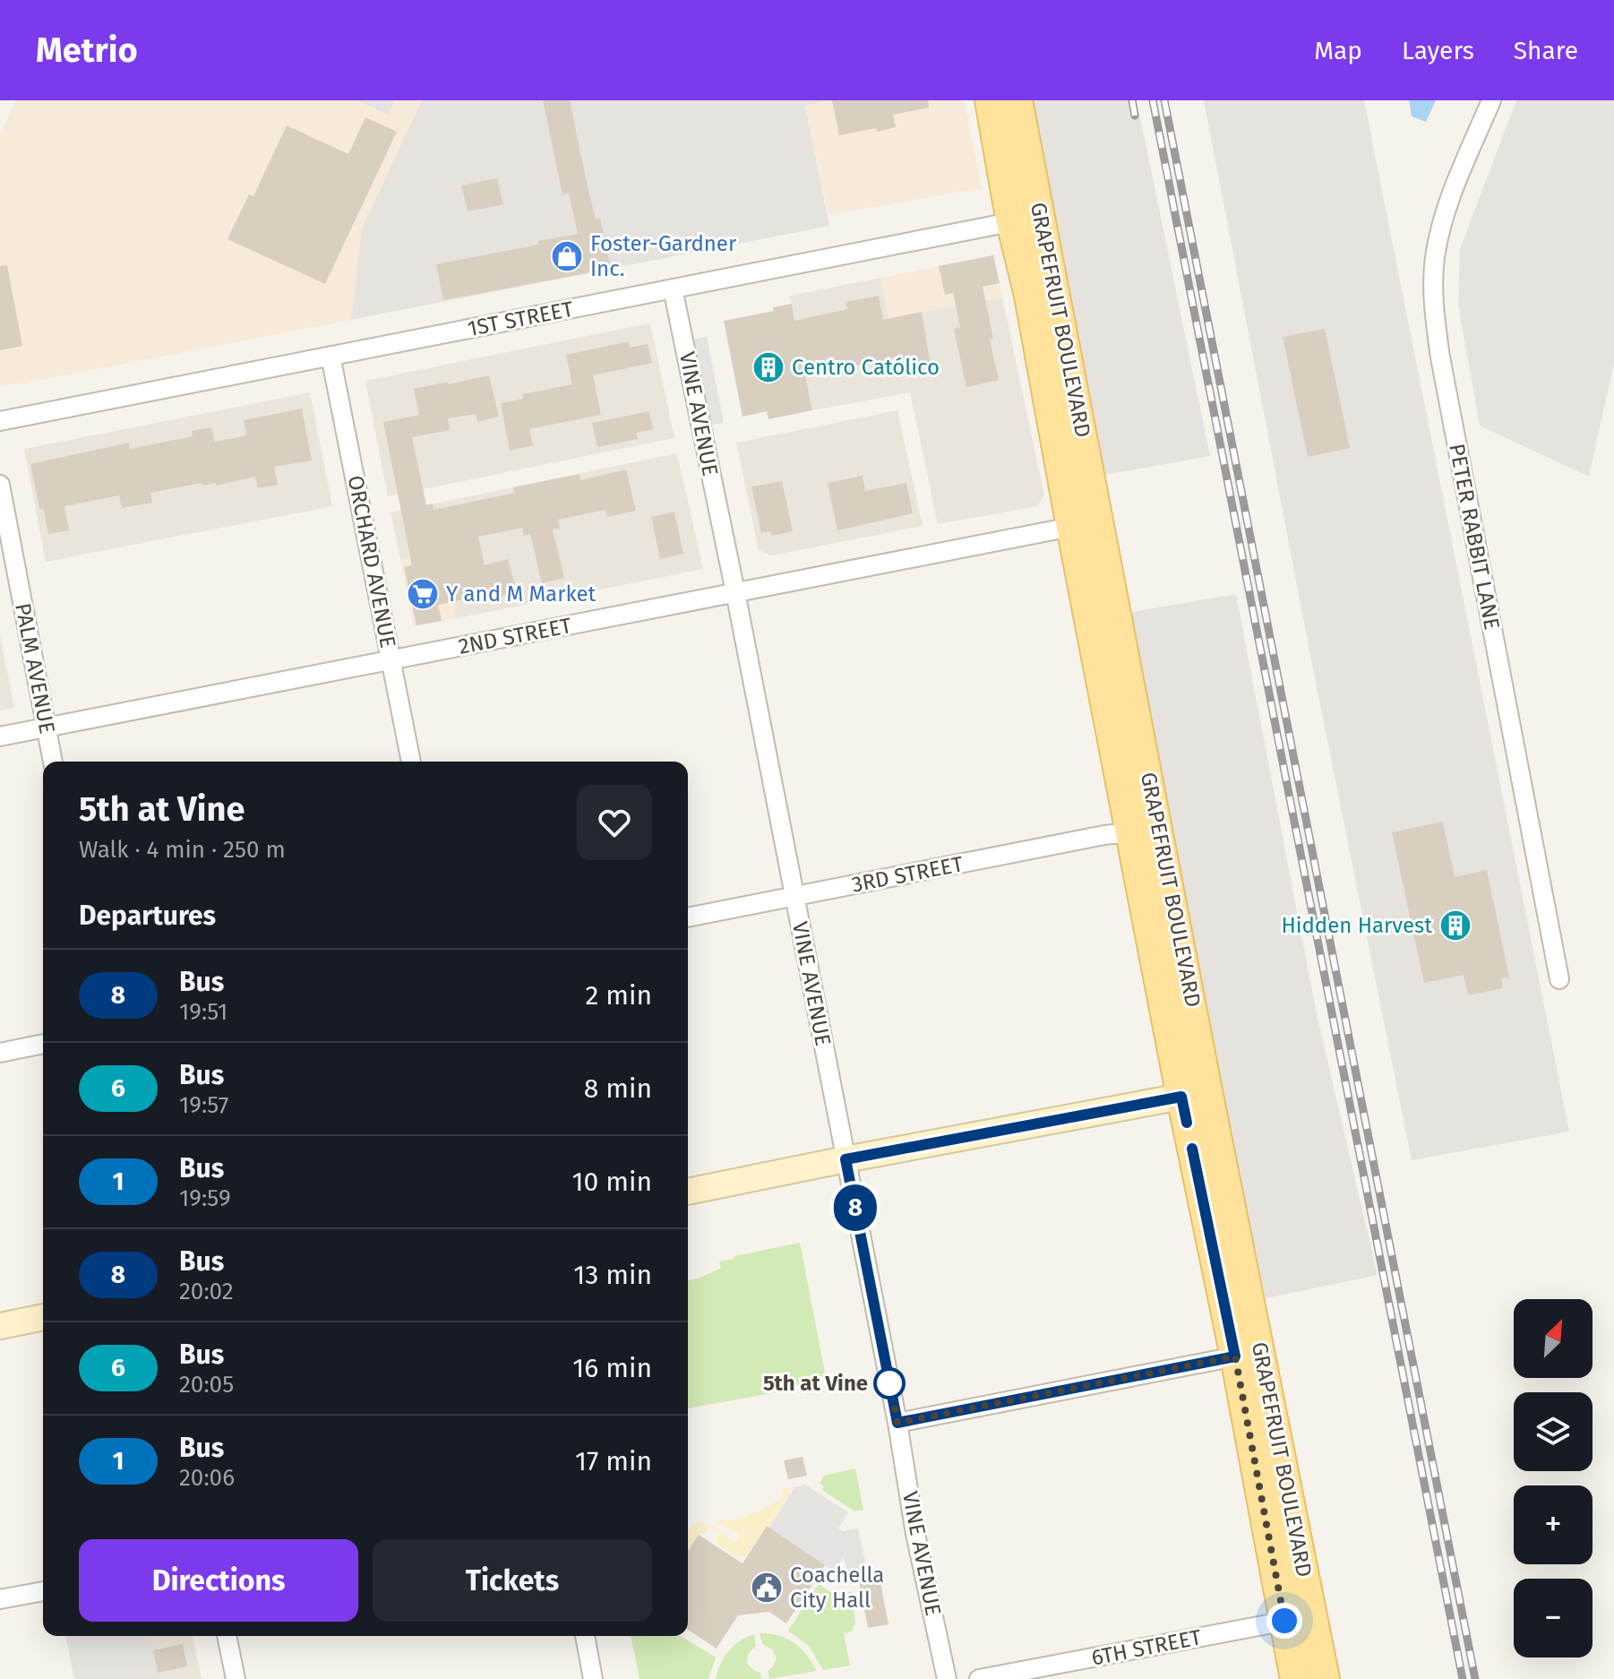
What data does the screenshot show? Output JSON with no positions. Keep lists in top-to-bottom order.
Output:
{
  "streets": {
    "main road": ["GRAPEFRUIT BOULEVARD"],
    "street": [
      "1ST STREET",
      "VINE AVENUE",
      "PETER RABBIT LANE",
      "ORCHARD AVENUE",
      "2ND STREET",
      "PALM AVENUE",
      "3RD STREET",
      "6TH STREET"
    ]
  },
  "crossings": [
    ["1ST STREET", "GRAPEFRUIT BOULEVARD"],
    ["1ST STREET", "VINE AVENUE"],
    ["1ST STREET", "ORCHARD AVENUE"],
    ["GRAPEFRUIT BOULEVARD", "2ND STREET"],
    ["GRAPEFRUIT BOULEVARD", "3RD STREET"],
    ["GRAPEFRUIT BOULEVARD", "6TH STREET"],
    ["VINE AVENUE", "2ND STREET"],
    ["VINE AVENUE", "3RD STREET"],
    ["ORCHARD AVENUE", "2ND STREET"],
    ["2ND STREET", "PALM AVENUE"]
  ],
  "places": {
    "shop": ["Foster-Gardner Inc."],
    "building": ["Centro Católico", "Hidden Harvest"],
    "supermarket": ["Y and M Market"],
    "other": ["5th at Vine"],
    "public building": ["Coachella City Hall"]
  },
  "lines": ["bus line 8"],
  "north": "top right",
  "page": {
    "header": "Metrio",
    "nav": ["Map", "Layers", "Share"],
    "on_map": "8",
    "heading": [
      ["5th at Vine", "Walk · 4 min · 250 m"],
      "Departures"
    ],
    "list": [
      {
        "mark": "8",
        "name": "Bus",
        "note": "19:51",
        "value": "2 min"
      },
      {
        "mark": "6",
        "name": "Bus",
        "note": "19:57",
        "value": "8 min"
      },
      {
        "mark": "1",
        "name": "Bus",
        "note": "19:59",
        "value": "10 min"
      },
      {
        "mark": "8",
        "name": "Bus",
        "note": "20:02",
        "value": "13 min"
      },
      {
        "mark": "6",
        "name": "Bus",
        "note": "20:05",
        "value": "16 min"
      },
      {
        "mark": "1",
        "name": "Bus",
        "note": "20:06",
        "value": "17 min"
      }
    ],
    "map_buttons": ["+", "−"],
    "buttons": ["Directions", "Tickets"]
  }
}
